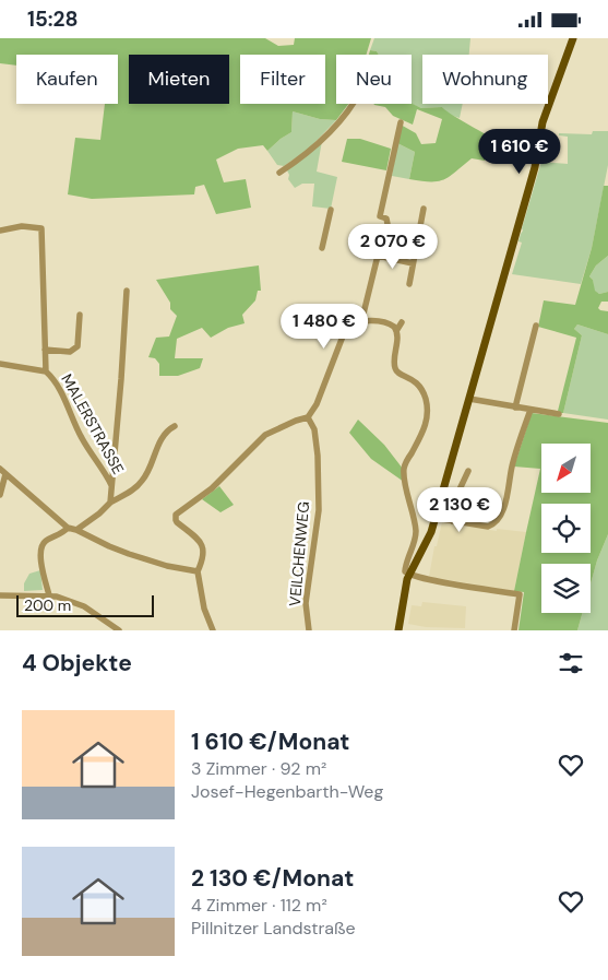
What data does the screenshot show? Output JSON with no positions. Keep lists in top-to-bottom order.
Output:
{
  "streets": {
    "street": ["MALERSTRASSE", "VEILCHENWEG"]
  },
  "scale_bar": "200 m",
  "north": "bottom left",
  "page": {
    "status": "15:28",
    "chip": [
      "Kaufen",
      "Mieten",
      "Filter",
      "Neu",
      "Wohnung"
    ],
    "price": [
      "1 610 €",
      "2 070 €",
      "1 480 €",
      "2 130 €"
    ],
    "scale": "200 m",
    "heading": "4 Objekte",
    "list": [
      {
        "name": "1 610 €/Monat",
        "note": "3 Zimmer · 92 m² · Josef-Hegenbarth-Weg"
      },
      {
        "name": "2 130 €/Monat",
        "note": "4 Zimmer · 112 m² · Pillnitzer Landstraße"
      }
    ]
  }
}
